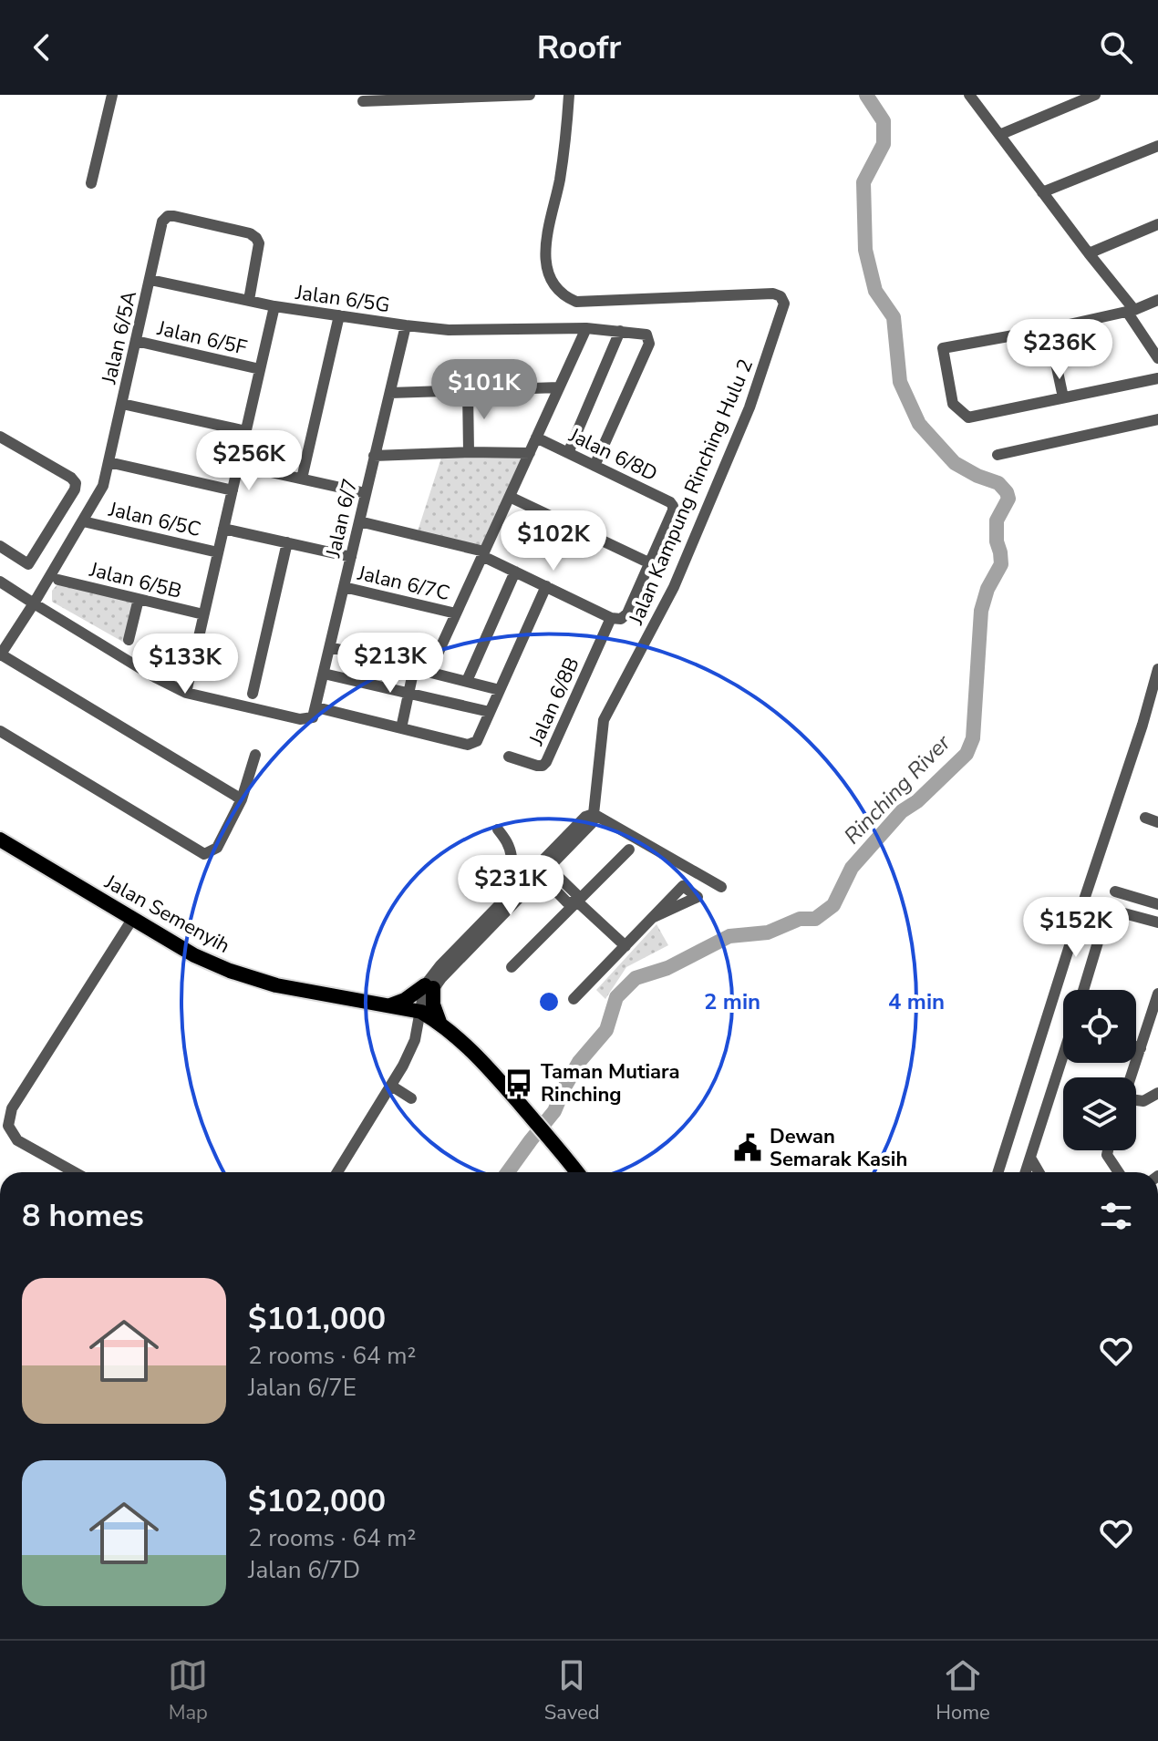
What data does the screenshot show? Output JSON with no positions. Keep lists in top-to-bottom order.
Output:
{
  "streets": {
    "main road": ["Jalan Semenyih"],
    "street": [
      "Jalan 6/5G",
      "Jalan 6/5A",
      "Jalan 6/5F",
      "Jalan 6/8D",
      "Jalan Kampung Rinching Hulu 2",
      "Jalan 6/7",
      "Jalan 6/5C",
      "Jalan 6/5B",
      "Jalan 6/7C",
      "Jalan 6/8B"
    ]
  },
  "crossings": [
    ["Jalan 6/5G", "Jalan 6/5F"],
    ["Jalan 6/5G", "Jalan 6/8D"],
    ["Jalan 6/5G", "Jalan 6/7"],
    ["Jalan 6/5G", "Jalan 6/5C"],
    ["Jalan 6/5G", "Jalan 6/5B"],
    ["Jalan 6/5A", "Jalan 6/5F"],
    ["Jalan 6/5A", "Jalan 6/5C"],
    ["Jalan 6/7", "Jalan 6/7C"]
  ],
  "water": ["Rinching River"],
  "places": {
    "bus stop": ["Taman Mutiara Rinching"],
    "public building": ["Dewan Semarak Kasih"]
  },
  "page": {
    "header": "Roofr",
    "price": [
      "$236K",
      "$101K",
      "$256K",
      "$102K",
      "$213K",
      "$133K",
      "$231K",
      "$152K"
    ],
    "heading": "8 homes",
    "list": [
      {
        "name": "$101,000",
        "note": "2 rooms · 64 m² · Jalan 6/7E"
      },
      {
        "name": "$102,000",
        "note": "2 rooms · 64 m² · Jalan 6/7D"
      }
    ],
    "tabs": ["Map", "Saved", "Home"]
  },
  "rings": ["2 min", "4 min"]
}
